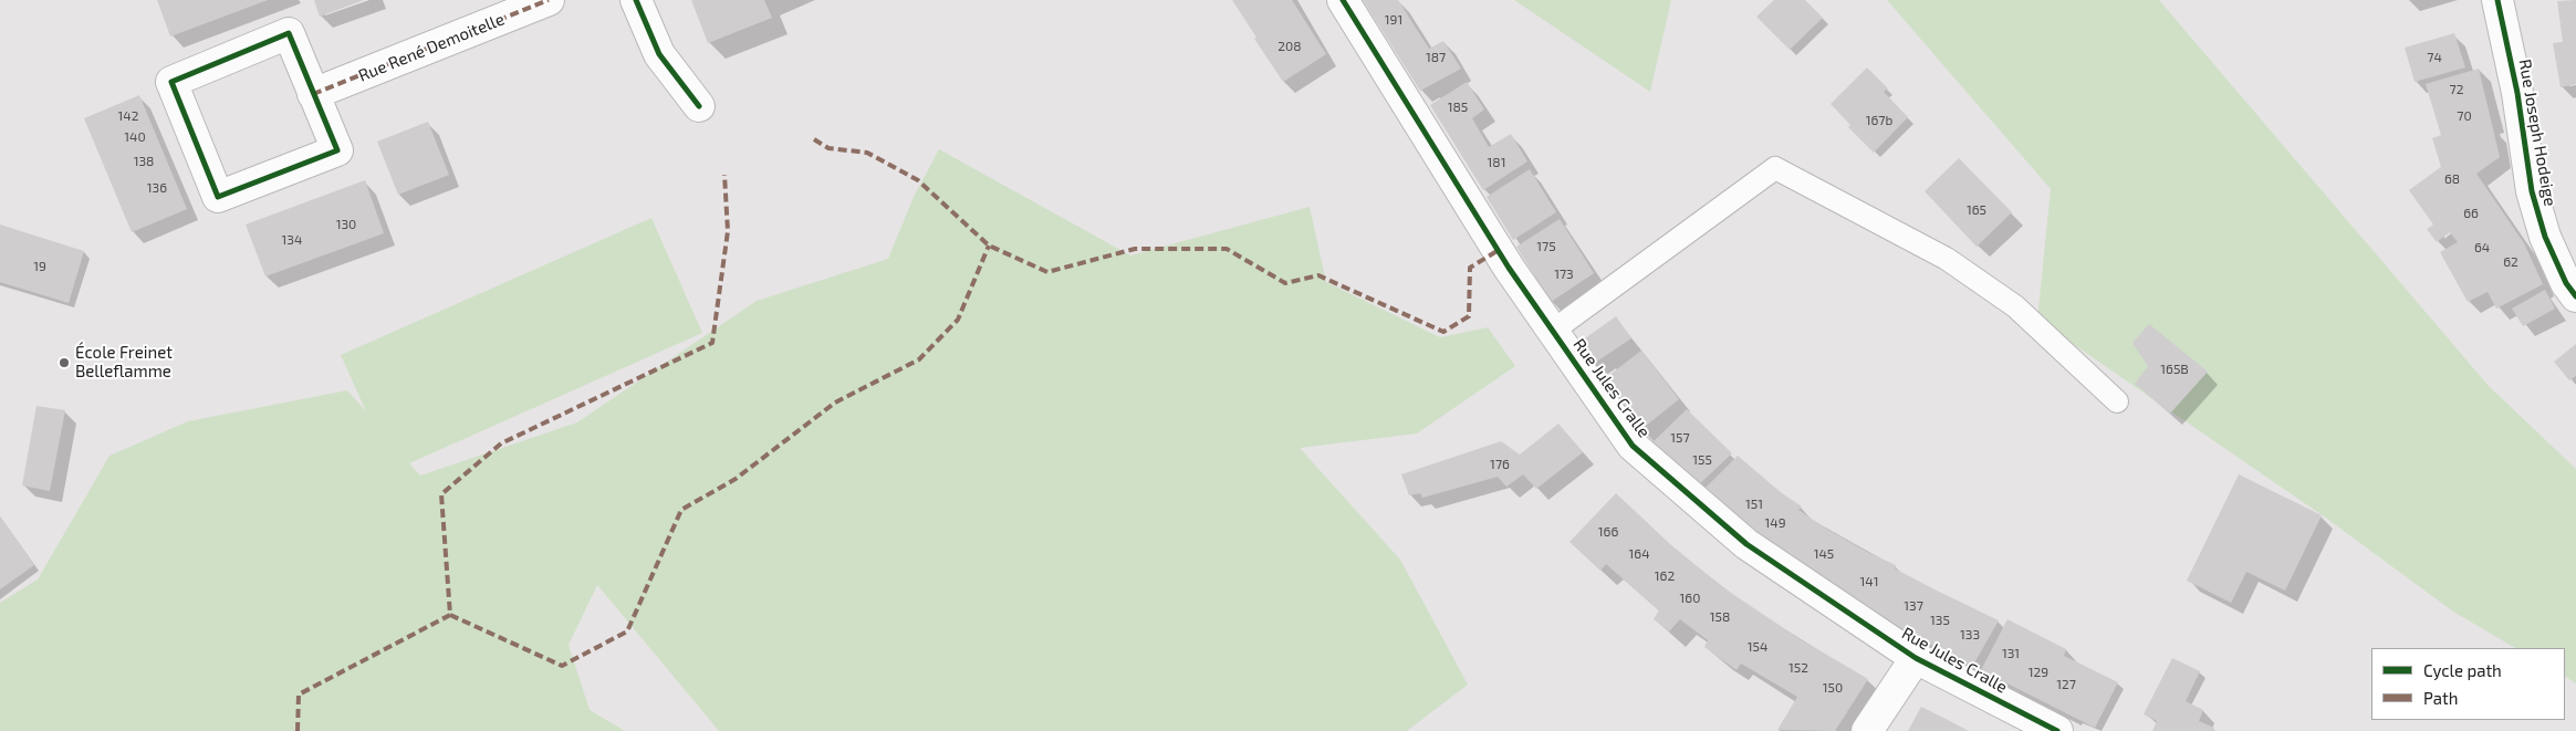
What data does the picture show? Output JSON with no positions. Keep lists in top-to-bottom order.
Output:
{
  "streets": {
    "street": ["Rue René Demoitelle", "Rue Joseph Hodeige", "Rue Jules Cralle"]
  },
  "places": ["École Freinet Belleflamme"],
  "house_numbers": [
    "191",
    "208",
    "187",
    "74",
    "72",
    "185",
    "142",
    "70",
    "167b",
    "140",
    "138",
    "181",
    "68",
    "136",
    "165",
    "66",
    "130",
    "134",
    "175",
    "64",
    "62",
    "19",
    "173",
    "165B",
    "157",
    "155",
    "176",
    "151",
    "149",
    "166",
    "164",
    "145",
    "162",
    "141",
    "160",
    "137",
    "158",
    "135",
    "133",
    "154",
    "131",
    "152",
    "129",
    "127",
    "150"
  ],
  "legend": ["Cycle path", "Path"]
}
